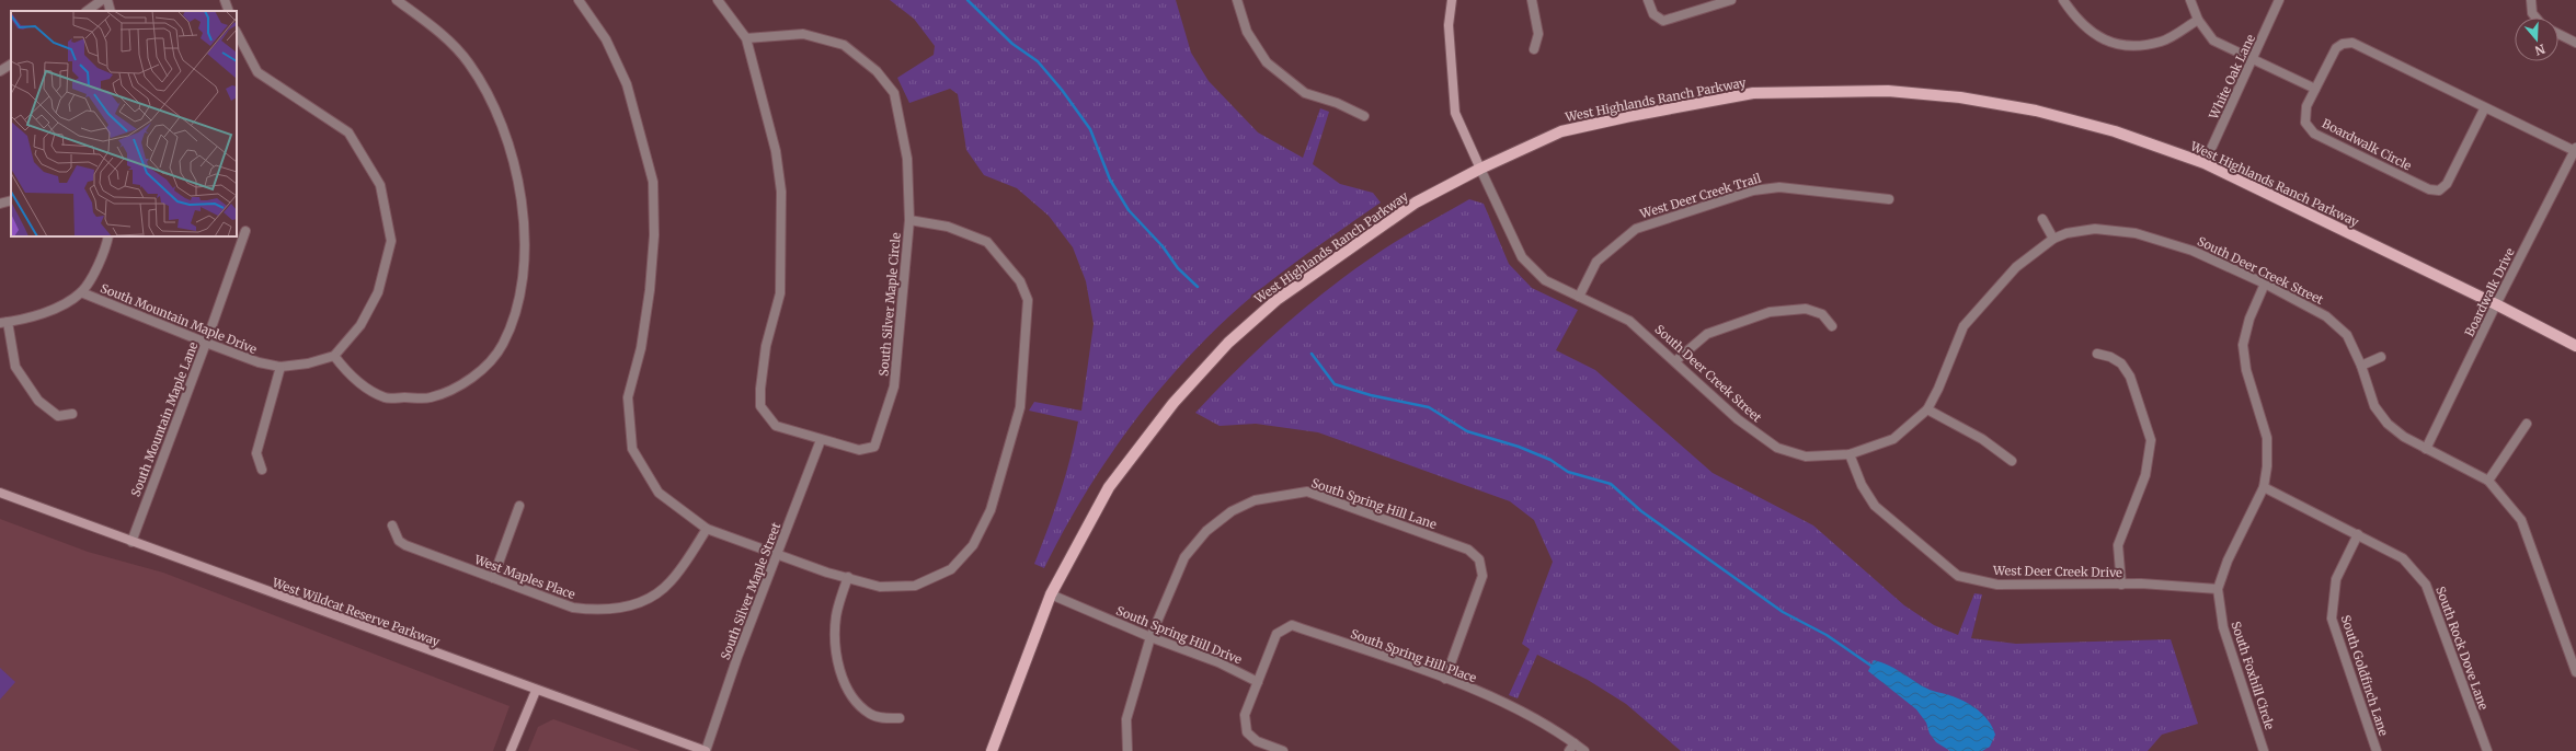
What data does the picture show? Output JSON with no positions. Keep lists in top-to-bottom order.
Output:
{
  "streets": {
    "main road": ["West Highlands Ranch Parkway", "West Wildcat Reserve Parkway"],
    "street": [
      "White Oak Lane",
      "Boardwalk Circle",
      "West Deer Creek Trail",
      "South Deer Creek Street",
      "Boardwalk Drive",
      "South Silver Maple Circle",
      "South Mountain Maple Drive",
      "South Mountain Maple Lane",
      "South Spring Hill Lane",
      "West Deer Creek Drive",
      "West Maples Place",
      "South Silver Maple Street",
      "South Spring Hill Drive",
      "South Rock Dove Lane",
      "South Spring Hill Place",
      "South Foxhill Circle",
      "South Goldfinch Lane"
    ]
  },
  "crossings": [
    ["White Oak Lane", "West Highlands Ranch Parkway"],
    ["West Highlands Ranch Parkway", "South Deer Creek Street"],
    ["West Highlands Ranch Parkway", "Boardwalk Drive"],
    ["West Highlands Ranch Parkway", "South Spring Hill Drive"],
    ["Boardwalk Circle", "Boardwalk Drive"],
    ["West Deer Creek Trail", "South Deer Creek Street"],
    ["South Deer Creek Street", "Boardwalk Drive"],
    ["South Deer Creek Street", "West Deer Creek Drive"],
    ["South Deer Creek Street", "South Foxhill Circle"],
    ["South Silver Maple Circle", "South Silver Maple Street"],
    ["South Mountain Maple Drive", "South Mountain Maple Lane"],
    ["South Mountain Maple Lane", "West Wildcat Reserve Parkway"],
    ["South Spring Hill Lane", "South Spring Hill Drive"],
    ["South Spring Hill Lane", "South Spring Hill Place"],
    ["West Deer Creek Drive", "South Foxhill Circle"],
    ["South Silver Maple Street", "West Wildcat Reserve Parkway"],
    ["South Spring Hill Drive", "South Spring Hill Place"],
    ["South Rock Dove Lane", "South Foxhill Circle"],
    ["South Rock Dove Lane", "South Goldfinch Lane"]
  ],
  "north": "bottom"
}
